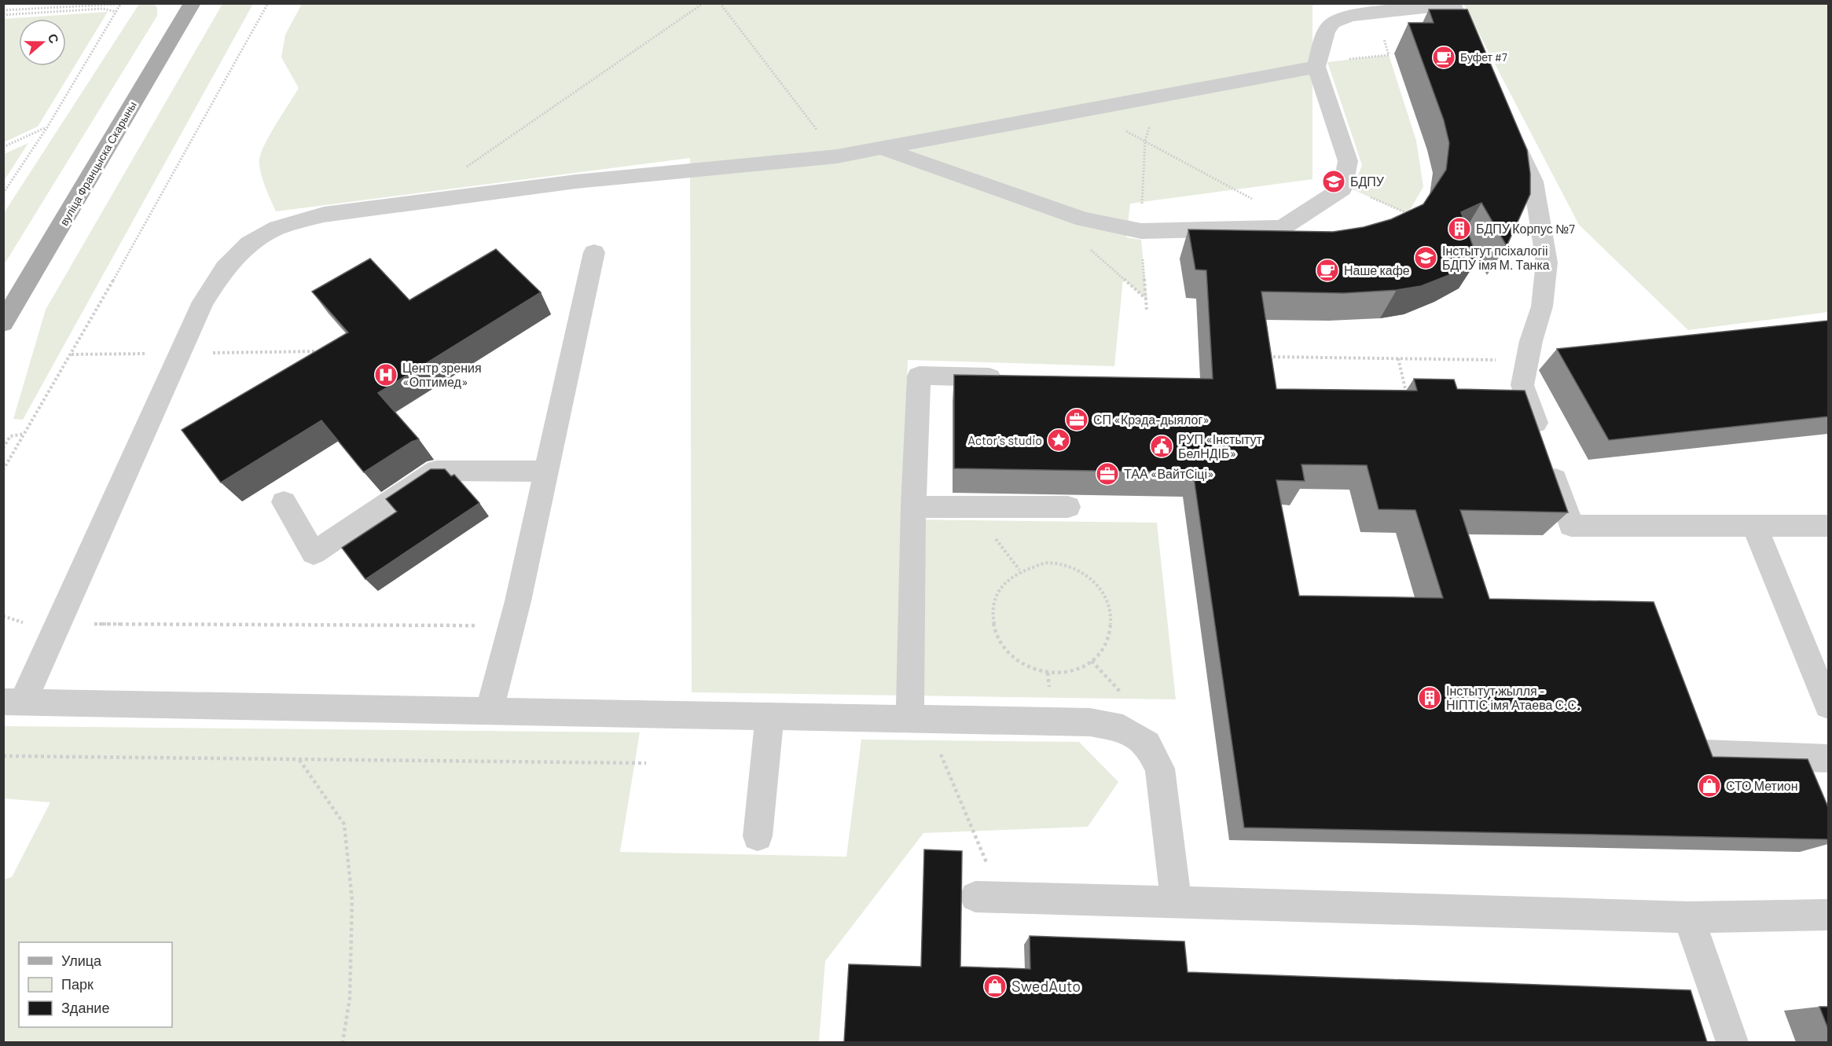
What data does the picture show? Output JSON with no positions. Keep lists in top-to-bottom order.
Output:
{
  "streets": {
    "main road": ["вуліца Францыска Скарыны"]
  },
  "places": {
    "cafe": ["Буфет #7", "Наше кафе"],
    "school or university": ["БДПУ", "Інстытут псіхалогіі БДПУ імя М. Танка"],
    "building": ["БДПУ Корпус №7", "Інстытут жылля - НІПТІС імя Атаева С.С."],
    "hospital": ["Центр зрения «Оптимед»"],
    "office": ["СП «Крэда-дыялог»", "ТАА «ВайтСіці»"],
    "place": ["Actor's studio"],
    "public building": ["РУП «Інстытут БелНДІБ»"],
    "shop": ["СТО Метион", "SwedAuto"]
  },
  "legend": ["Улица", "Парк", "Здание"],
  "north": "right"
}
